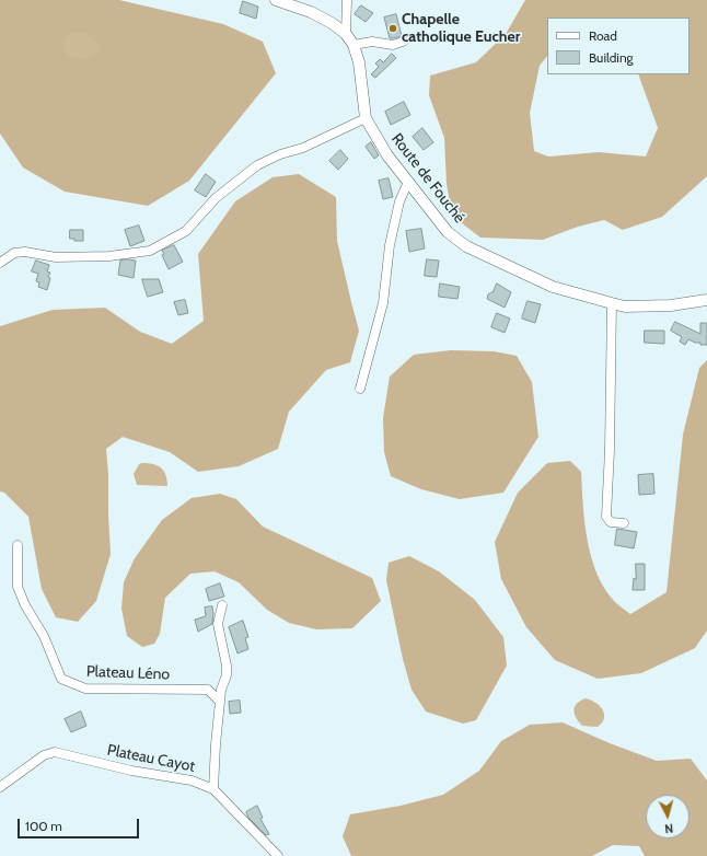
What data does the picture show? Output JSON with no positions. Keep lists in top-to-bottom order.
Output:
{
  "streets": {
    "main road": ["Route de Fouché"],
    "street": ["Plateau Léno", "Plateau Cayot"]
  },
  "places": ["Chapelle catholique Eucher"],
  "legend": ["Road", "Building"],
  "scale_bar": "100 m",
  "north": "bottom"
}
